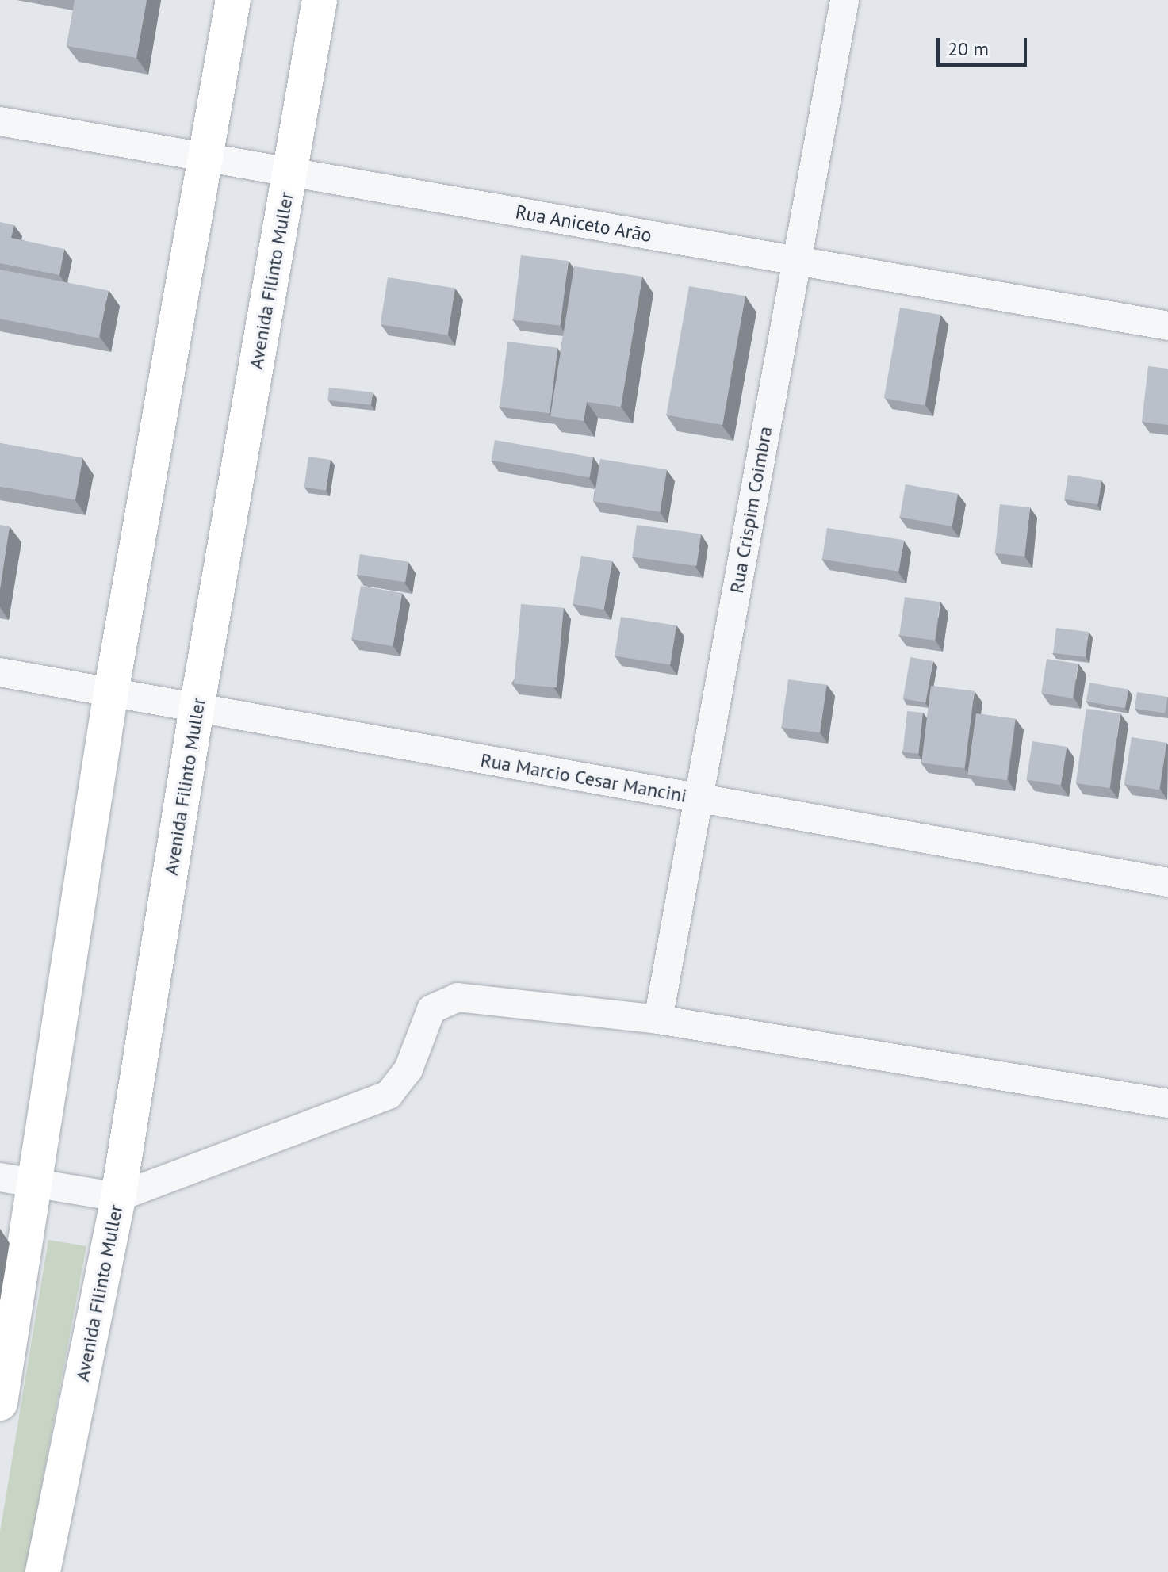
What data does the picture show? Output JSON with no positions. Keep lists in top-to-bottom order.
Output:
{
  "streets": {
    "main road": ["Avenida Filinto Muller"],
    "street": ["Rua Aniceto Arão", "Rua Crispim Coimbra", "Rua Marcio Cesar Mancini"]
  },
  "crossings": [
    ["Rua Aniceto Arão", "Avenida Filinto Muller"],
    ["Rua Aniceto Arão", "Rua Crispim Coimbra"],
    ["Avenida Filinto Muller", "Rua Marcio Cesar Mancini"],
    ["Rua Crispim Coimbra", "Rua Marcio Cesar Mancini"]
  ],
  "scale_bar": "20 m"
}
